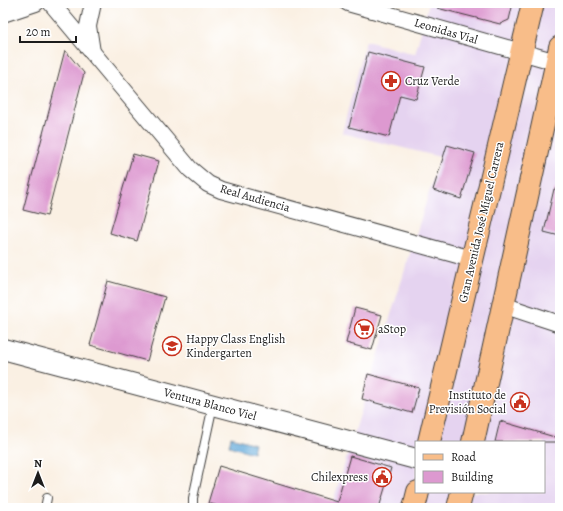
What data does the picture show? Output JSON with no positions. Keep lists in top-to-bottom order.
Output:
{
  "streets": {
    "main road": ["Gran Avenida José Miguel Carrera"],
    "street": ["Leonidas Vial", "Real Audiencia", "Ventura Blanco Viel"]
  },
  "crossings": [
    ["Leonidas Vial", "Gran Avenida José Miguel Carrera"],
    ["Real Audiencia", "Gran Avenida José Miguel Carrera"]
  ],
  "places": {
    "pharmacy": ["Cruz Verde"],
    "supermarket": ["aStop"],
    "school or university": ["Happy Class English Kindergarten"],
    "public building": ["Instituto de Previsión Social", "Chilexpress"]
  },
  "legend": ["Road", "Building"],
  "scale_bar": "20 m",
  "north": "top"
}
